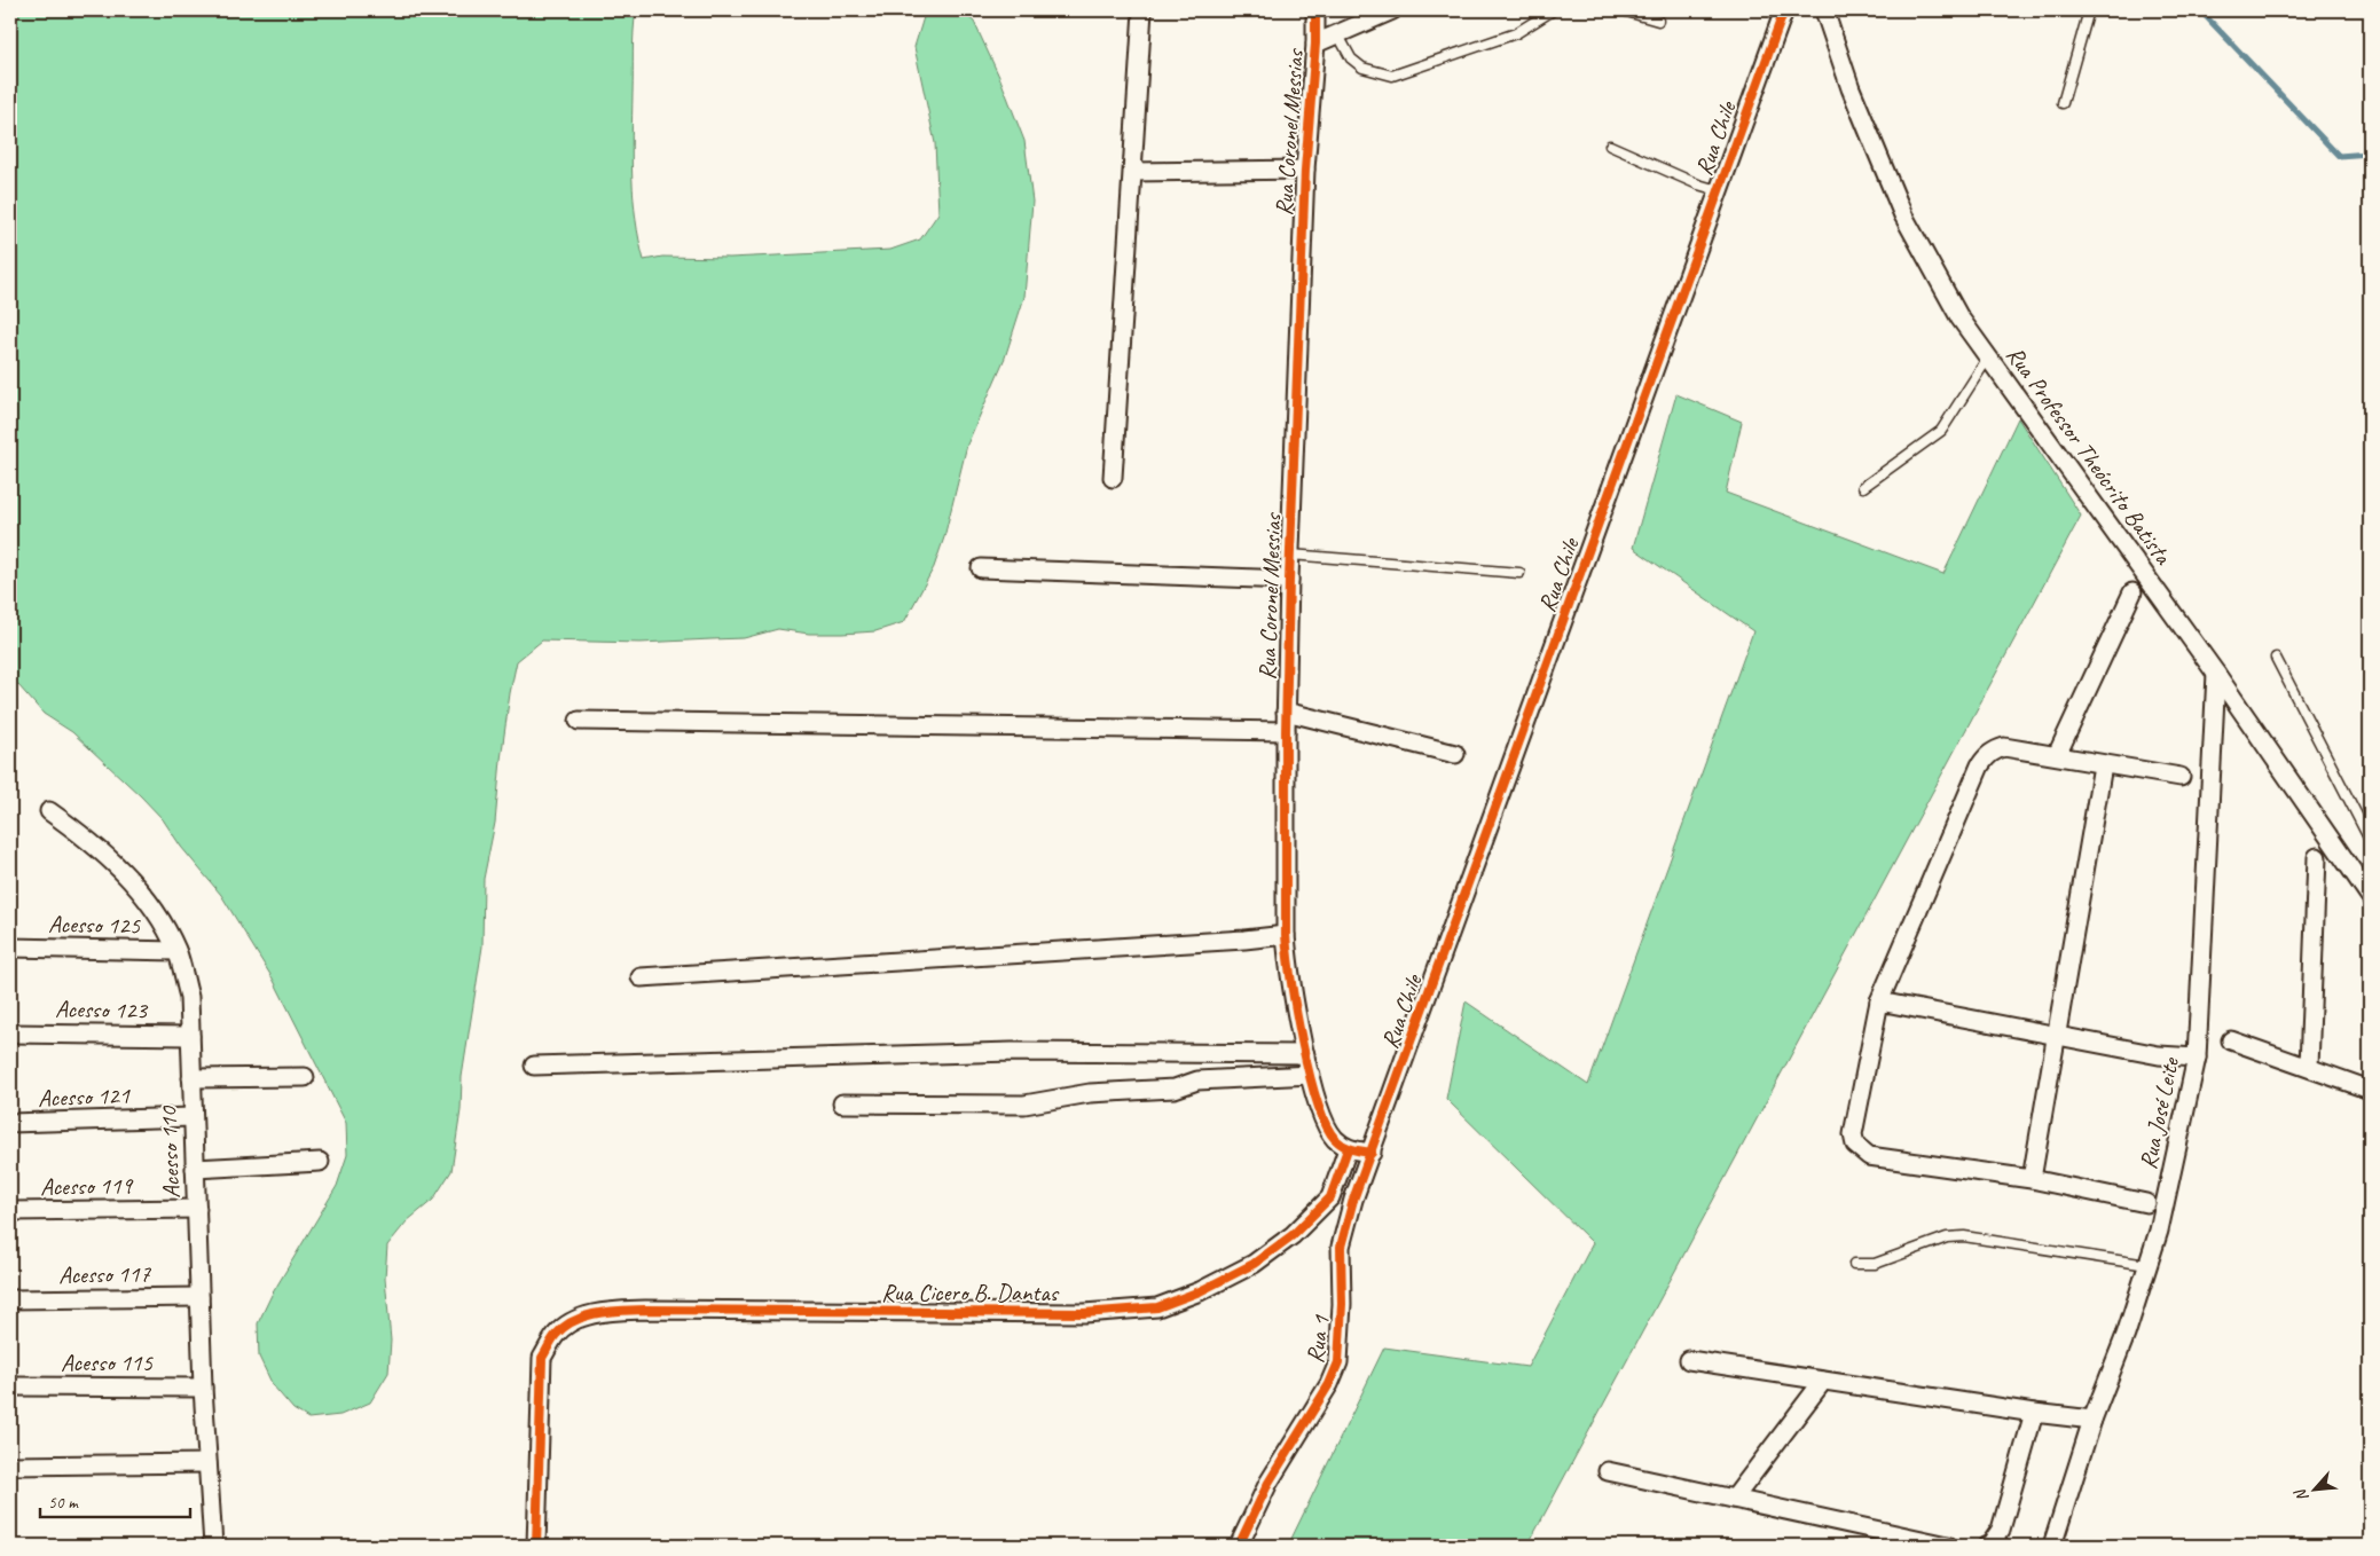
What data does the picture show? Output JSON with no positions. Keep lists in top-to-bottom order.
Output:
{
  "streets": {
    "street": [
      "Rua Coronel Messias",
      "Rua Chile",
      "Rua Professor Theócrito Batista",
      "Acesso 125",
      "Acesso 123",
      "Acesso 121",
      "Rua José Leite",
      "Acesso 110",
      "Acesso 119",
      "Acesso 117",
      "Rua Cicero B. Dantas",
      "Rua 1",
      "Acesso 115"
    ]
  },
  "crossings": [
    ["Rua Coronel Messias", "Rua Cicero B. Dantas"],
    ["Rua Chile", "Rua 1"],
    ["Rua Professor Theócrito Batista", "Rua José Leite"],
    ["Acesso 125", "Acesso 110"],
    ["Acesso 123", "Acesso 110"],
    ["Acesso 121", "Acesso 110"],
    ["Acesso 110", "Acesso 119"],
    ["Acesso 110", "Acesso 117"],
    ["Acesso 110", "Acesso 115"]
  ],
  "scale_bar": "50 m",
  "north": "bottom left"
}
